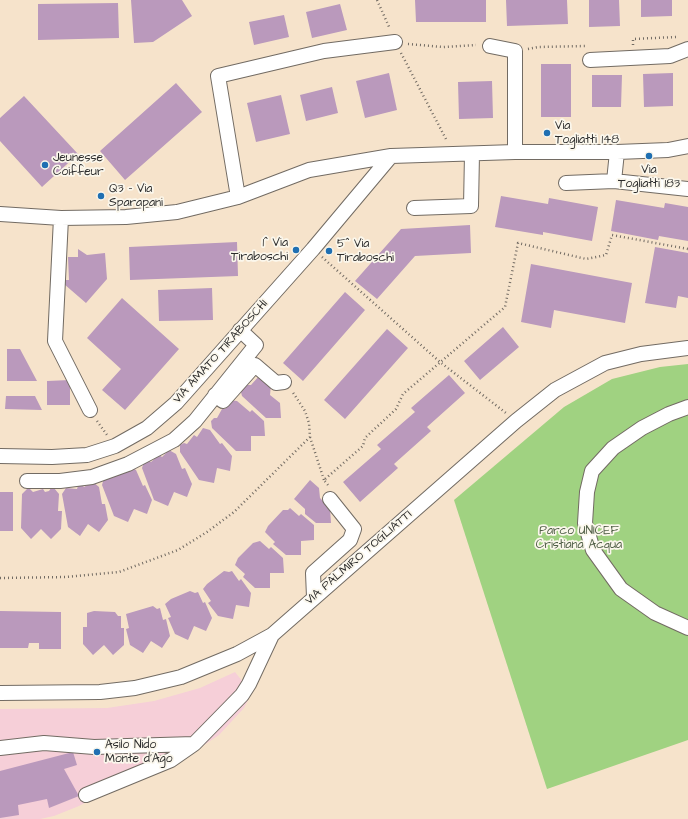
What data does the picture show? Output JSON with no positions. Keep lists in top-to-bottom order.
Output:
{
  "streets": {
    "street": ["VIA AMATO TIRABOSCHI", "VIA PALMIRO TOGLIATTI"]
  },
  "parks": ["Parco UNICEF Cristiana Acqua"],
  "places": [
    "Via Togliatti 148",
    "Via Togliatti 183",
    "Jeunesse Coiffeur",
    "Q3 - Via Sparapani",
    "1^ Via Tiraboschi",
    "5^ Via Tiraboschi",
    "Asilo Nido Monte d'Ago"
  ]
}
